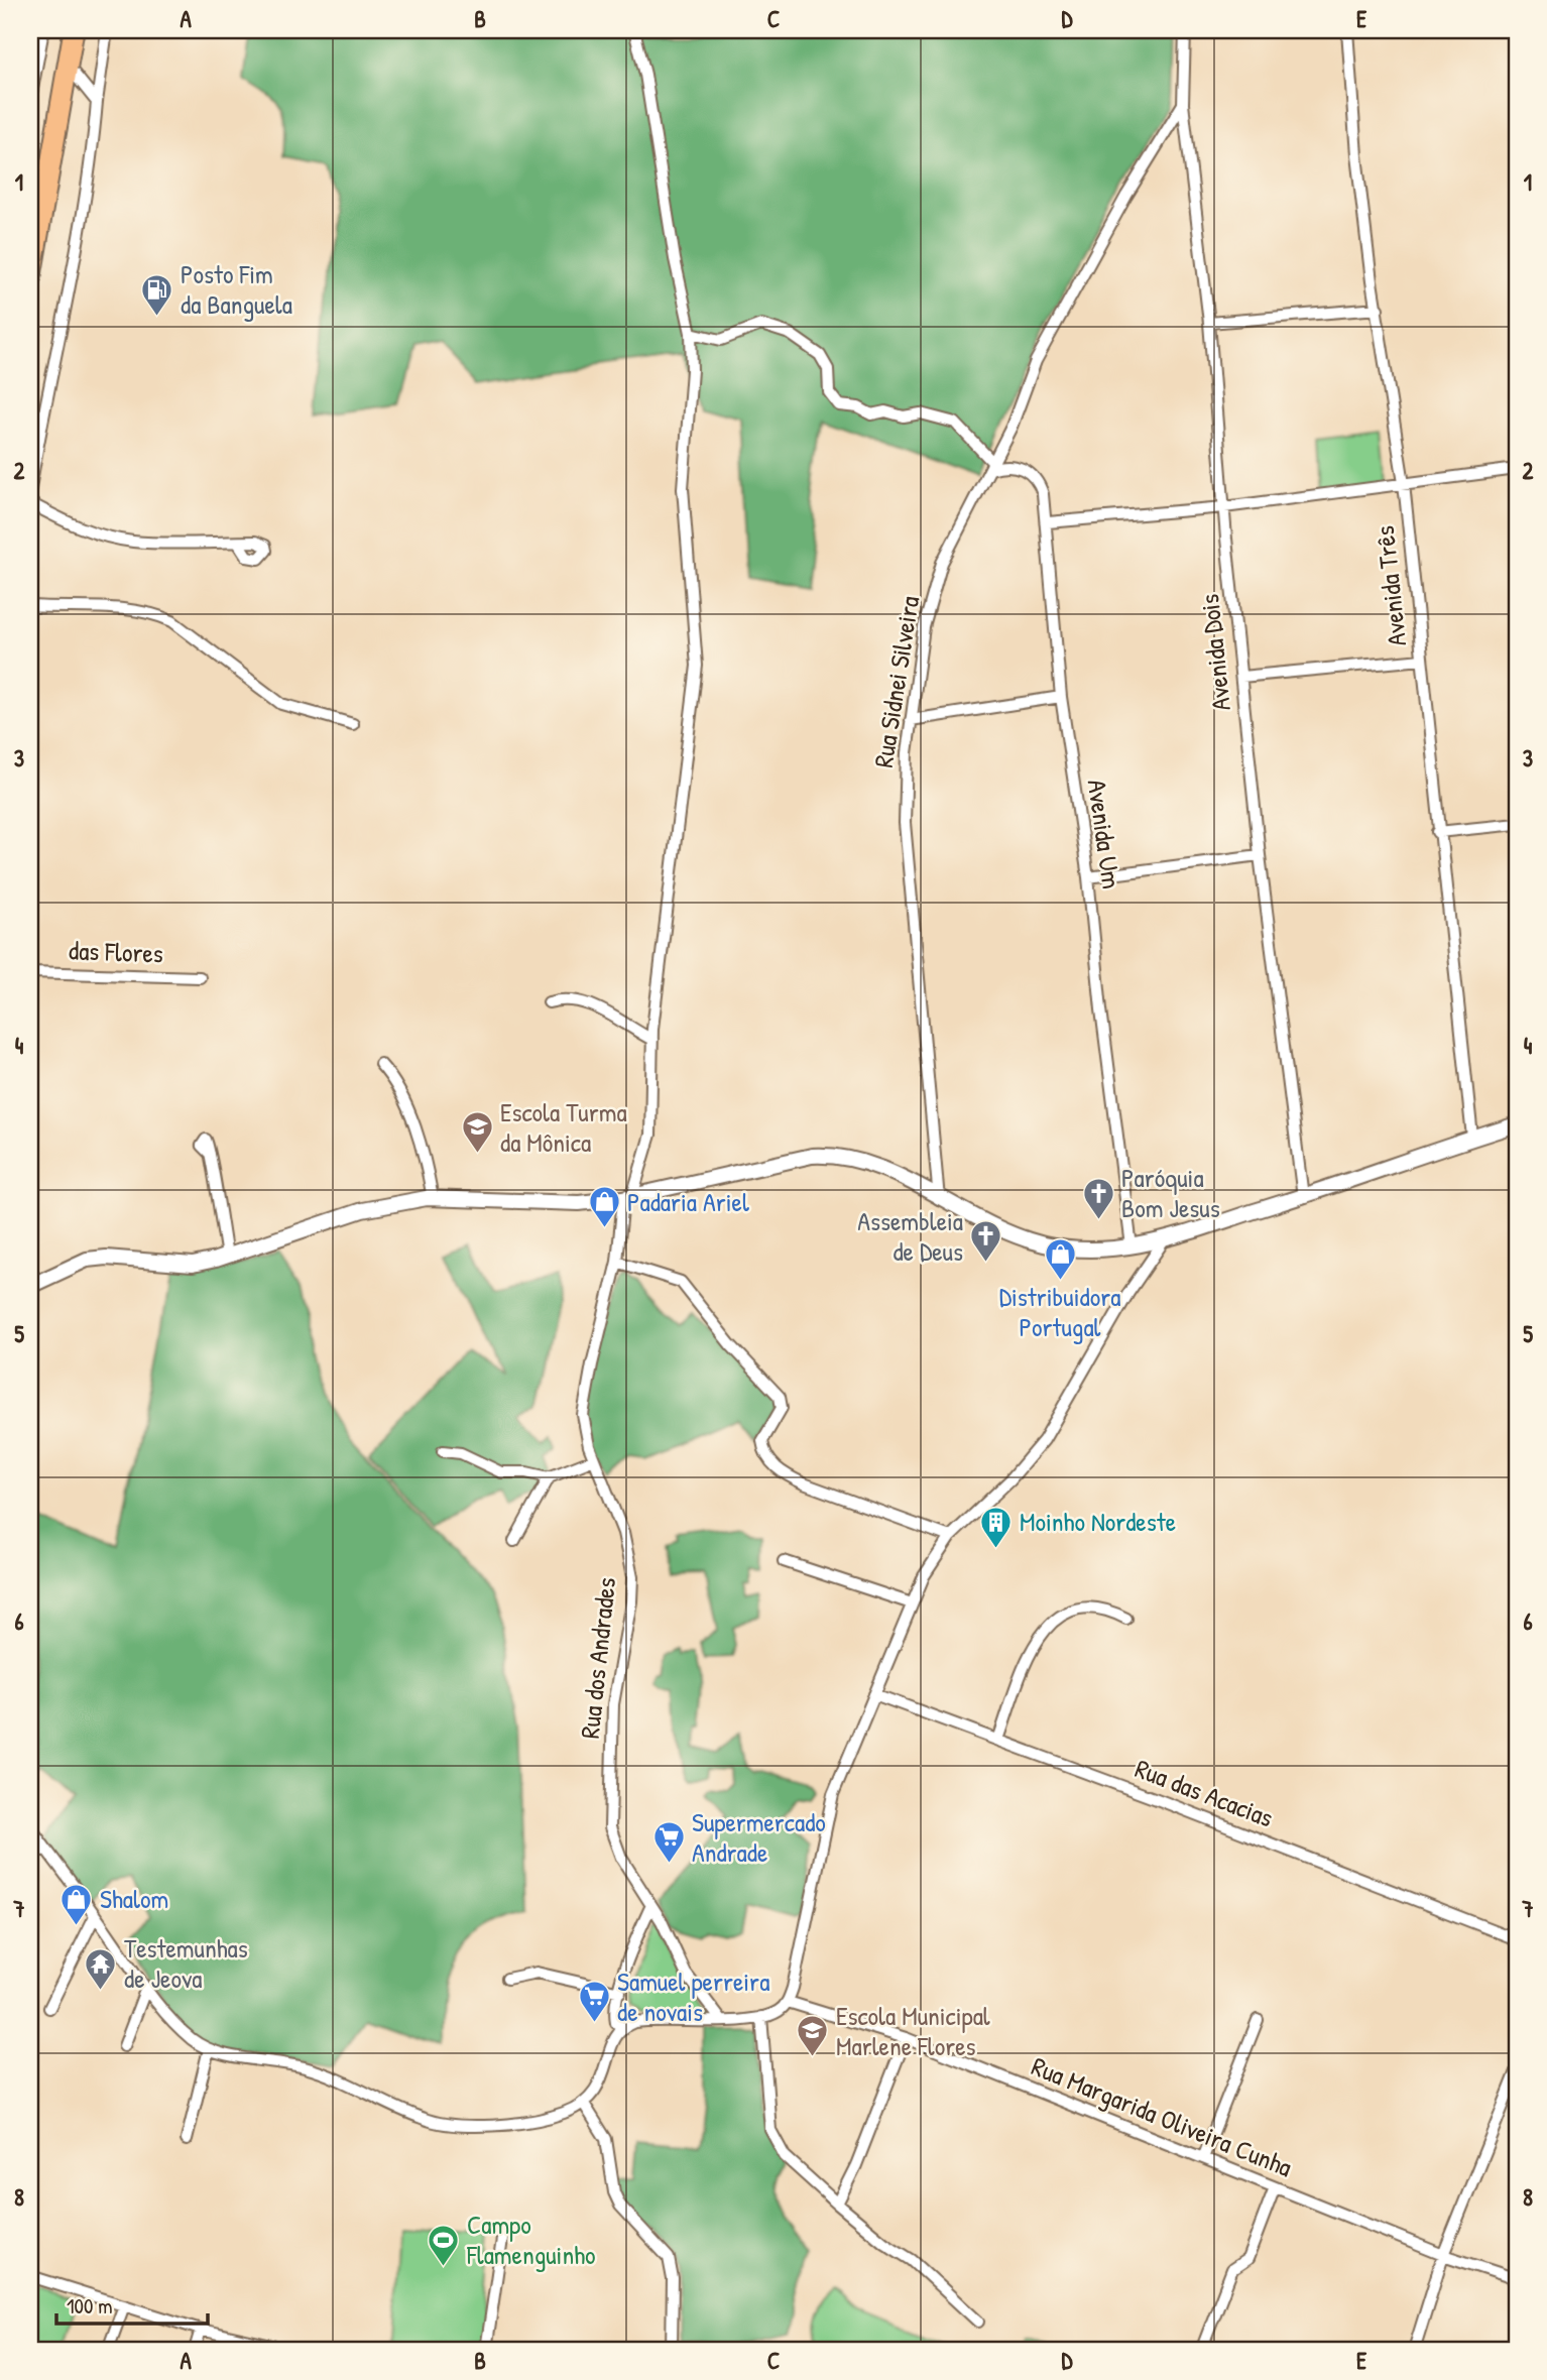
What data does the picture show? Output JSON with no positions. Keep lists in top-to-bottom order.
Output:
{
  "streets": {
    "street": [
      "Avenida Três",
      "Avenida Dois",
      "Rua Sidnei Silveira",
      "Avenida Um",
      "das Flores",
      "Rua dos Andrades",
      "Rua das Acacias",
      "Rua Margarida Oliveira Cunha"
    ]
  },
  "crossings": [
    ["Avenida Dois", "Rua Sidnei Silveira"],
    ["Rua Sidnei Silveira", "Avenida Um"]
  ],
  "places": {
    "fuel station": ["Posto Fim da Banguela"],
    "school or university": ["Escola Turma da Mônica", "Escola Municipal Marlene Flores"],
    "church": ["Paróquia Bom Jesus", "Assembleia de Deus"],
    "shop": ["Padaria Ariel", "Distribuidora Portugal", "Shalom"],
    "building": ["Moinho Nordeste"],
    "supermarket": ["Supermercado Andrade", "Samuel perreira de novais"],
    "temple": ["Testemunhas de Jeova"],
    "sports": ["Campo Flamenguinho"]
  },
  "scale_bar": "100 m",
  "grid": {
    "columns": [
      "A",
      "B",
      "C",
      "D",
      "E"
    ],
    "rows": [
      "1",
      "2",
      "3",
      "4",
      "5",
      "6",
      "7",
      "8"
    ]
  }
}
